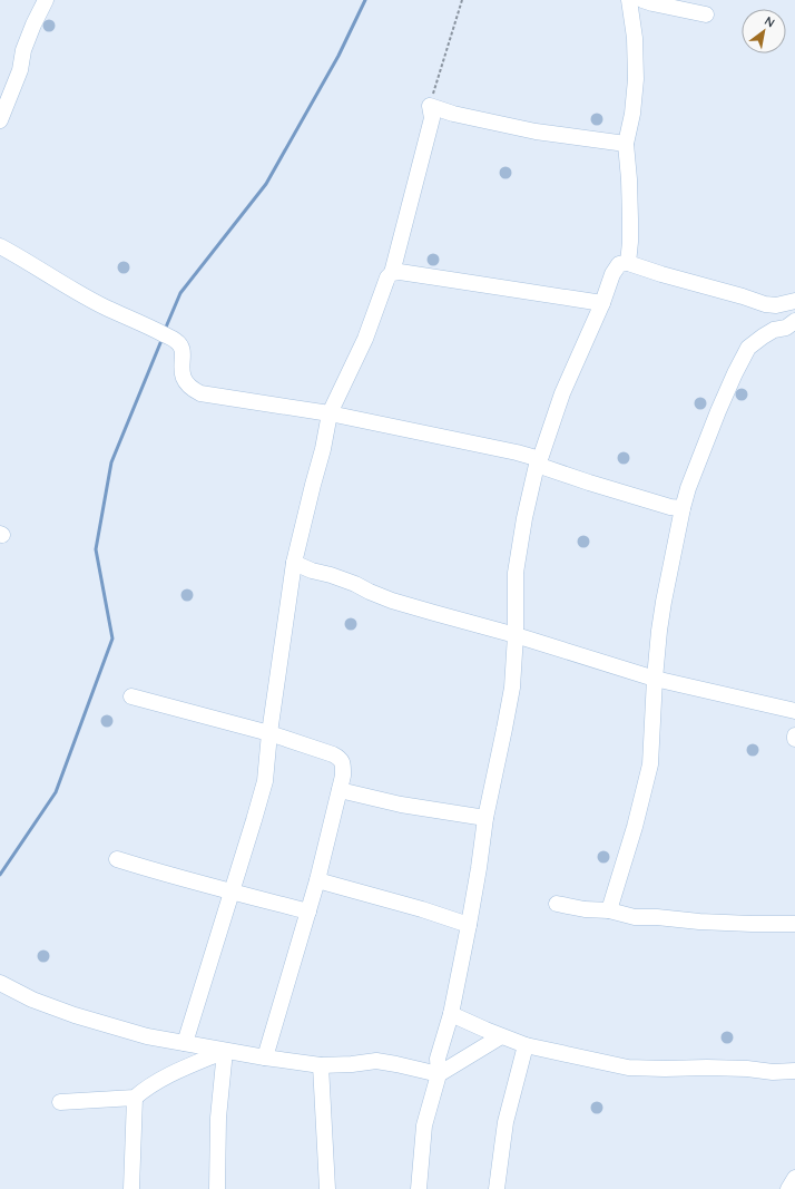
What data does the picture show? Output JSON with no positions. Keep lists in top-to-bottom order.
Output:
{
  "north": "top right"
}
